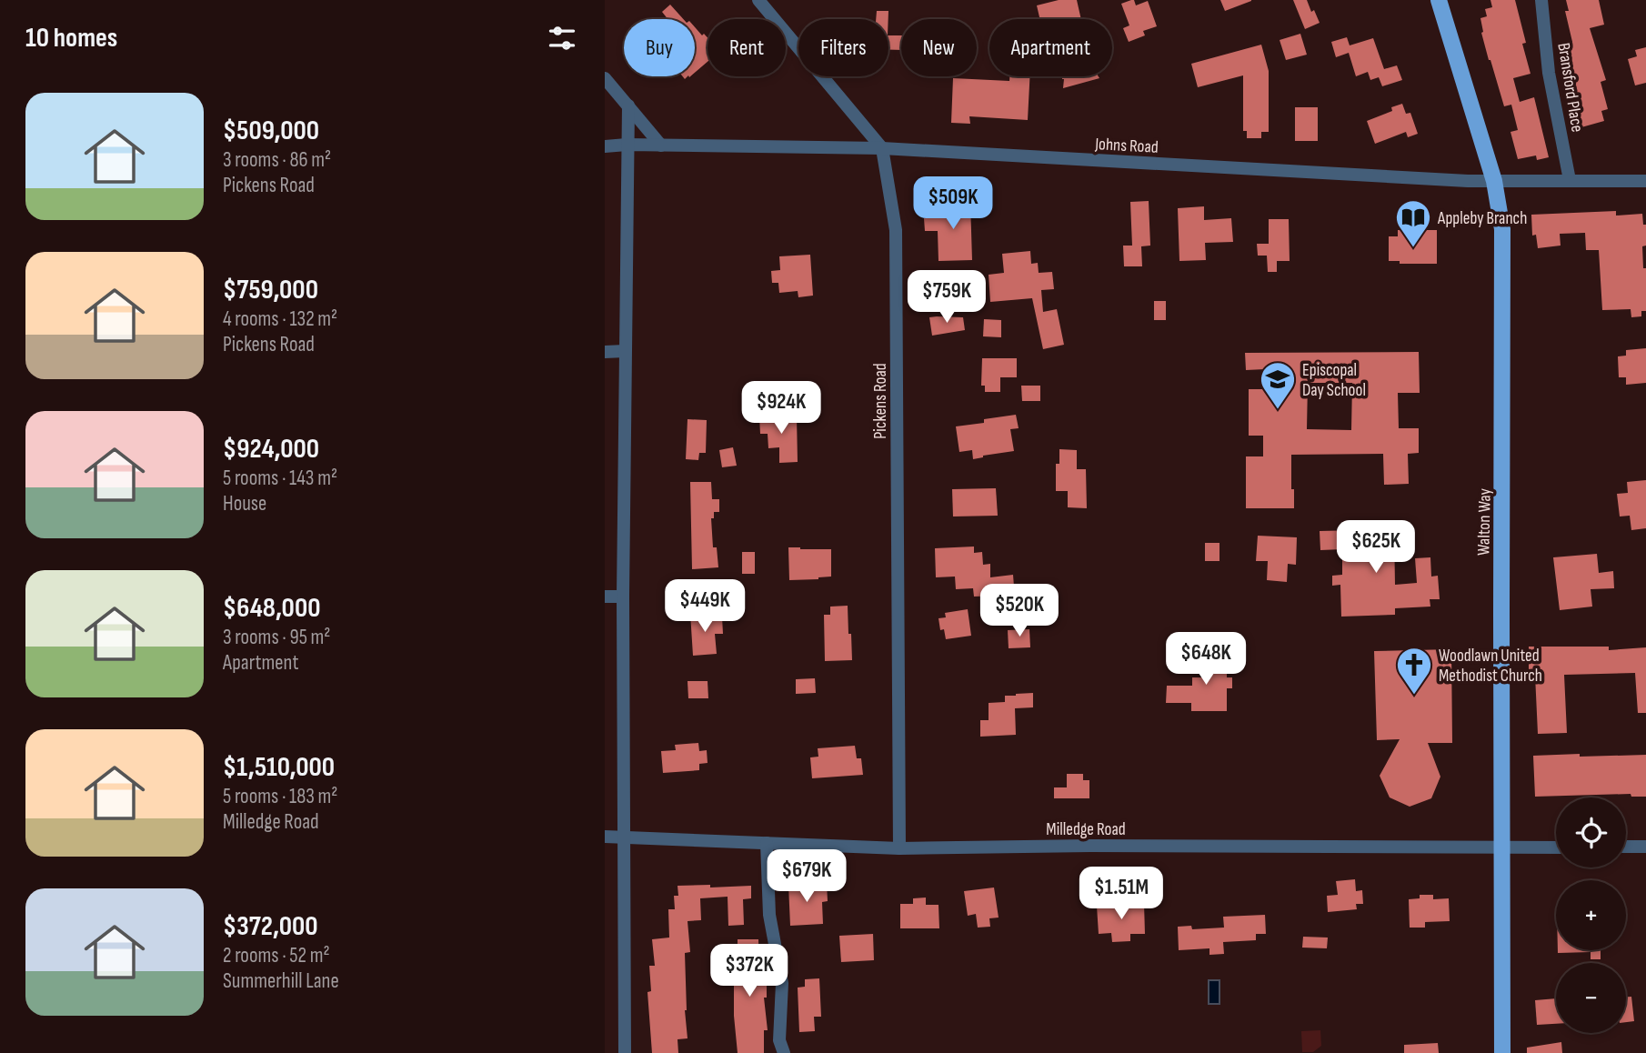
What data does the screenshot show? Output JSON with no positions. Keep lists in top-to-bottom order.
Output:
{
  "streets": {
    "main road": ["Walton Way"],
    "street": [
      "Bransford Place",
      "Johns Road",
      "Pickens Road",
      "Milledge Road"
    ]
  },
  "crossings": [
    ["Bransford Place", "Johns Road"],
    ["Johns Road", "Pickens Road"],
    ["Johns Road", "Walton Way"],
    ["Pickens Road", "Milledge Road"],
    ["Walton Way", "Milledge Road"]
  ],
  "places": {
    "library": ["Appleby Branch"],
    "school or university": ["Episcopal Day School"],
    "church": ["Woodlawn United Methodist Church"]
  },
  "page": {
    "heading": "10 homes",
    "chip": [
      "Buy",
      "Rent",
      "Filters",
      "New",
      "Apartment"
    ],
    "list": [
      {
        "name": "$509,000",
        "note": "3 rooms · 86 m² · Pickens Road"
      },
      {
        "name": "$759,000",
        "note": "4 rooms · 132 m² · Pickens Road"
      },
      {
        "name": "$924,000",
        "note": "5 rooms · 143 m² · House"
      },
      {
        "name": "$648,000",
        "note": "3 rooms · 95 m² · Apartment"
      },
      {
        "name": "$1,510,000",
        "note": "5 rooms · 183 m² · Milledge Road"
      },
      {
        "name": "$372,000",
        "note": "2 rooms · 52 m² · Summerhill Lane"
      }
    ],
    "price": [
      "$509K",
      "$759K",
      "$924K",
      "$625K",
      "$449K",
      "$520K",
      "$648K",
      "$679K",
      "$1.51M",
      "$372K"
    ],
    "map_buttons": ["+", "−"]
  }
}
